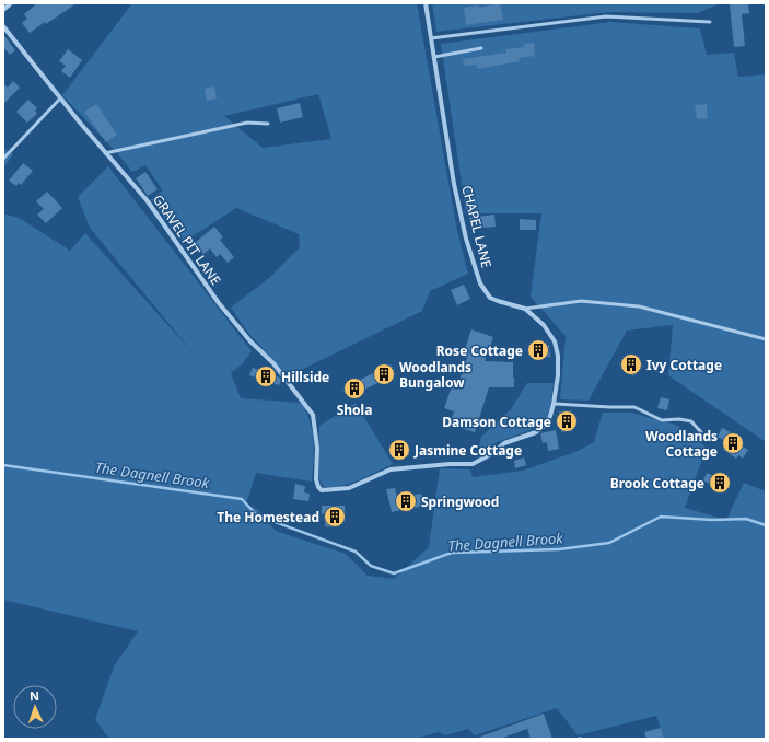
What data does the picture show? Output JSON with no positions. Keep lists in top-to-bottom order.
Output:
{
  "streets": {
    "street": ["CHAPEL LANE", "GRAVEL PIT LANE"]
  },
  "crossings": [
    ["CHAPEL LANE", "GRAVEL PIT LANE"]
  ],
  "water": ["The Dagnell Brook"],
  "places": {
    "building": [
      "Rose Cottage",
      "Ivy Cottage",
      "Woodlands Bungalow",
      "Hillside",
      "Shola",
      "Damson Cottage",
      "Woodlands Cottage",
      "Jasmine Cottage",
      "Brook Cottage",
      "Springwood",
      "The Homestead"
    ]
  },
  "north": "top"
}
